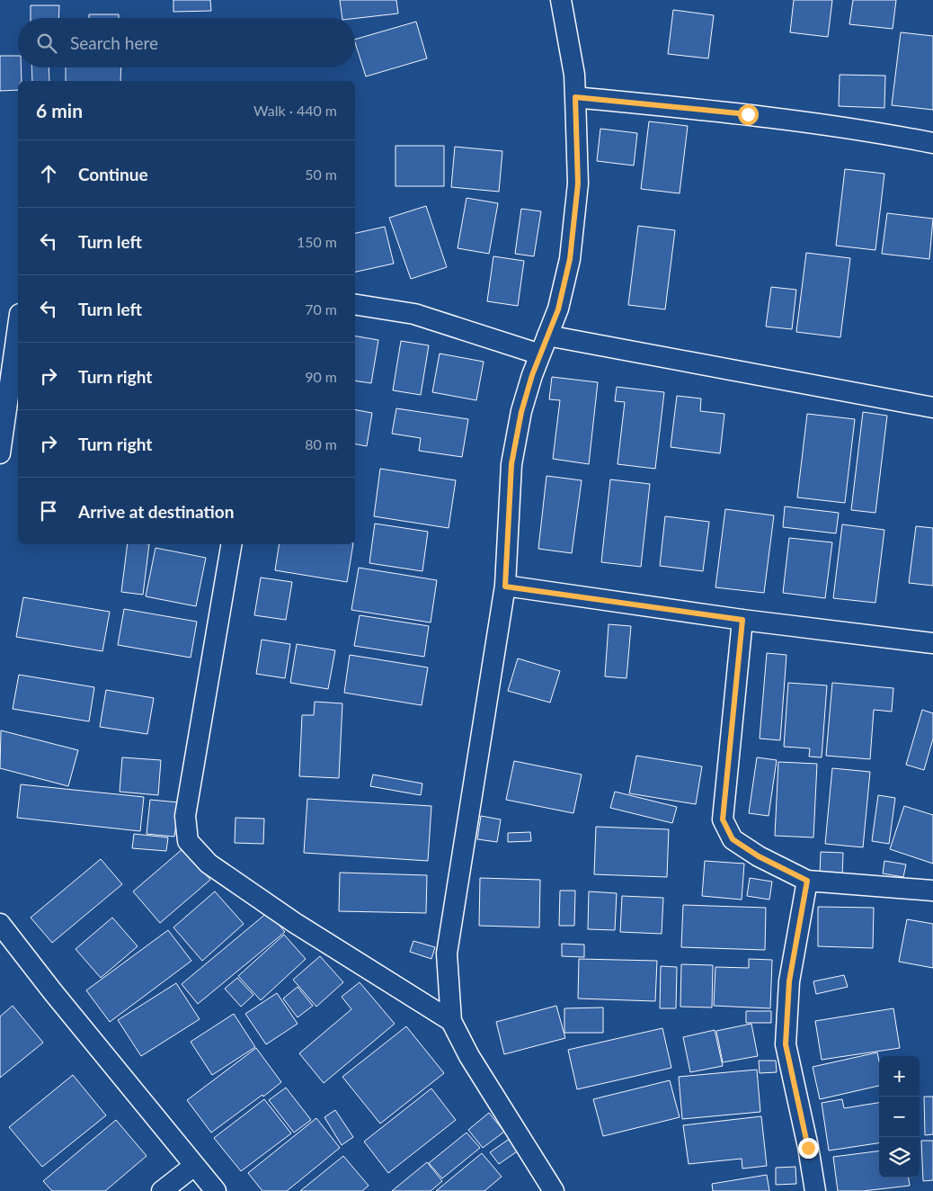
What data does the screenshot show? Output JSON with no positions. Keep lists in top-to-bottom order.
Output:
{
  "page": {
    "search": "Search here",
    "heading": ["6 min", "Walk · 440 m"],
    "list": [
      ["Continue", "50 m"],
      ["Turn left", "150 m"],
      ["Turn left", "70 m"],
      ["Turn right", "90 m"],
      ["Turn right", "80 m"],
      "Arrive at destination"
    ],
    "map_buttons": ["+", "−"]
  }
}
